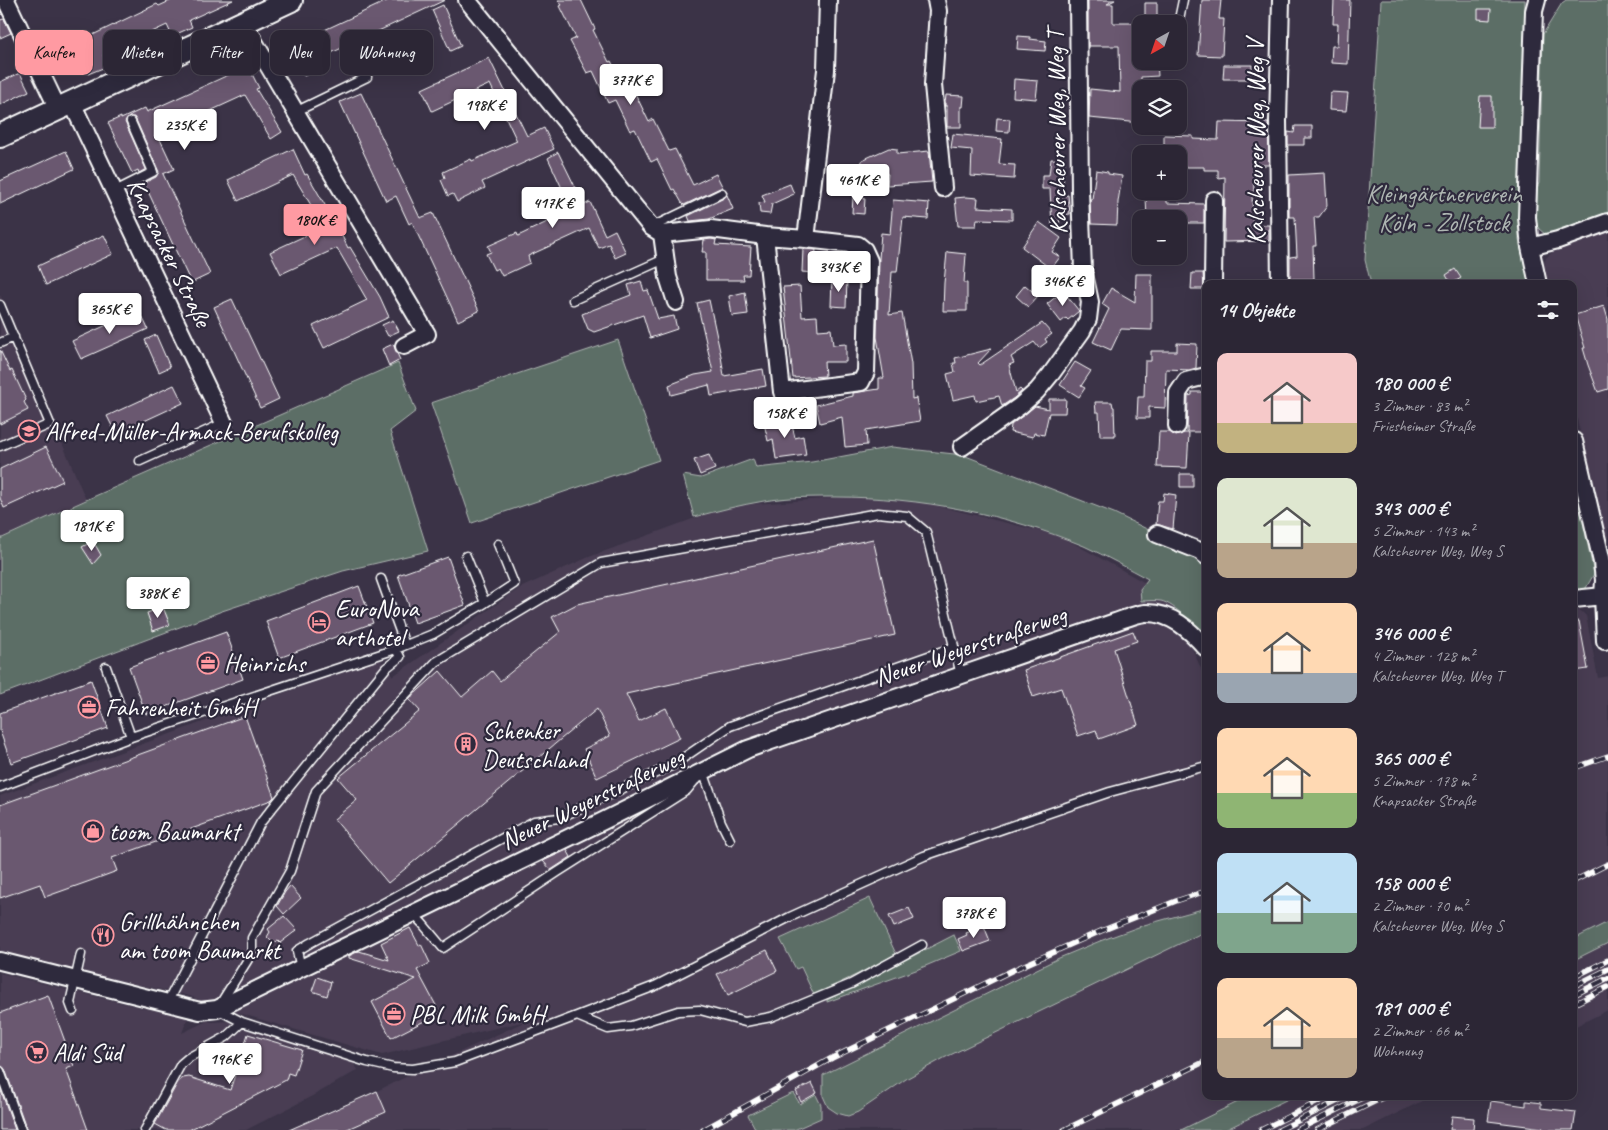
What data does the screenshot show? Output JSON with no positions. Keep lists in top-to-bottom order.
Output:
{
  "streets": {
    "street": [
      "Kalscheurer Weg, Weg T",
      "Kalscheurer Weg, Weg V",
      "Knapsacker Straße",
      "Neuer Weyerstraßerweg"
    ]
  },
  "parks": ["Kleingärtnerverein Köln - Zollstock"],
  "places": {
    "school or university": ["Alfred-Müller-Armack-Berufskolleg"],
    "hotel": ["EuroNova arthotel"],
    "office": ["Heinrichs", "Fahrenheit GmbH", "PBL Milk GmbH"],
    "building": ["Schenker Deutschland"],
    "shop": ["toom Baumarkt"],
    "restaurant": ["Grillhähnchen am toom Baumarkt"],
    "supermarket": ["Aldi Süd"]
  },
  "north": "bottom left",
  "page": {
    "map_buttons": ["+", "−"],
    "chip": [
      "Kaufen",
      "Mieten",
      "Filter",
      "Neu",
      "Wohnung"
    ],
    "price": [
      "377K €",
      "198K €",
      "235K €",
      "461K €",
      "417K €",
      "180K €",
      "343K €",
      "346K €",
      "365K €",
      "158K €",
      "181K €",
      "388K €",
      "378K €",
      "196K €"
    ],
    "heading": "14 Objekte",
    "list": [
      {
        "name": "180 000 €",
        "note": "3 Zimmer · 83 m² · Friesheimer Straße"
      },
      {
        "name": "343 000 €",
        "note": "5 Zimmer · 143 m² · Kalscheurer Weg, Weg S"
      },
      {
        "name": "346 000 €",
        "note": "4 Zimmer · 128 m² · Kalscheurer Weg, Weg T"
      },
      {
        "name": "365 000 €",
        "note": "5 Zimmer · 178 m² · Knapsacker Straße"
      },
      {
        "name": "158 000 €",
        "note": "2 Zimmer · 70 m² · Kalscheurer Weg, Weg S"
      },
      {
        "name": "181 000 €",
        "note": "2 Zimmer · 66 m² · Wohnung"
      }
    ]
  }
}
